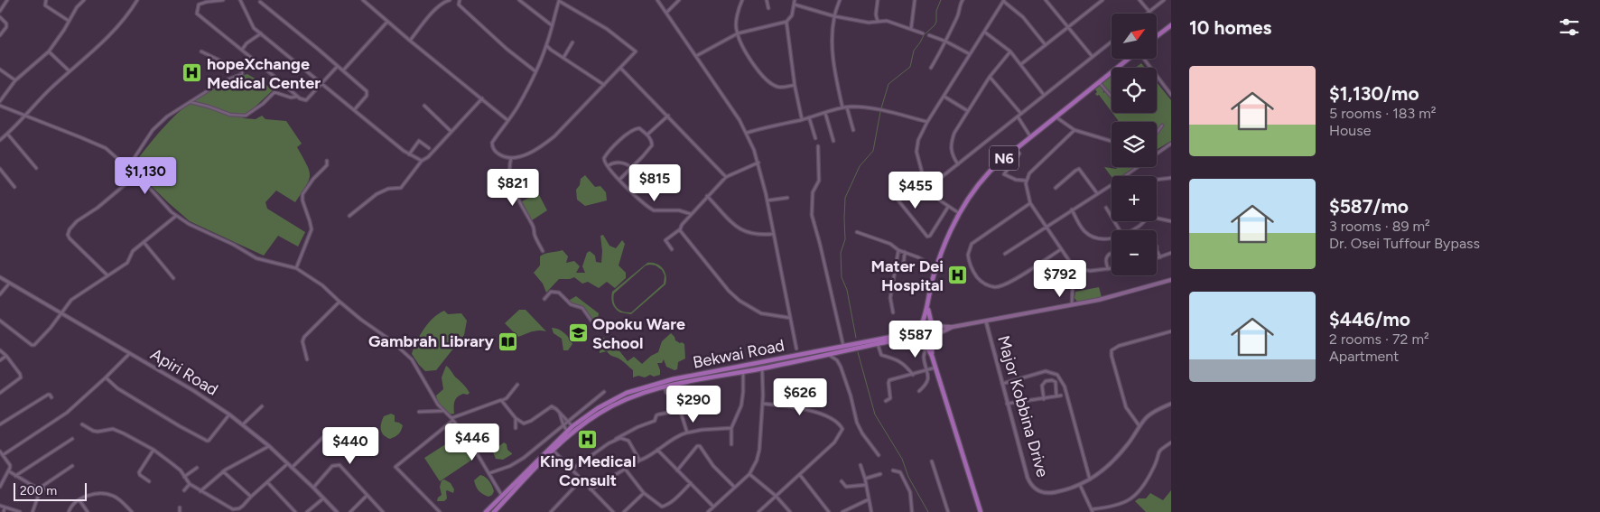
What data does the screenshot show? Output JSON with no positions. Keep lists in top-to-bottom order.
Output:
{
  "streets": {
    "highway": ["N6", "Bekwai Road"],
    "street": ["Apiri Road", "Major Kobbina Drive"]
  },
  "crossings": [
    ["N6", "Bekwai Road"]
  ],
  "places": {
    "hospital": ["hopeXchange Medical Center", "Mater Dei Hospital", "King Medical Consult"],
    "school or university": ["Opoku Ware School"],
    "library": ["Gambrah Library"]
  },
  "scale_bar": "200 m",
  "north": "top right",
  "page": {
    "heading": "10 homes",
    "map_buttons": ["+", "−"],
    "list": [
      {
        "name": "$1,130/mo",
        "note": "5 rooms · 183 m² · House"
      },
      {
        "name": "$587/mo",
        "note": "3 rooms · 89 m² · Dr. Osei Tuffour Bypass"
      },
      {
        "name": "$446/mo",
        "note": "2 rooms · 72 m² · Apartment"
      }
    ],
    "price": [
      "$1,130",
      "$815",
      "$821",
      "$455",
      "$792",
      "$587",
      "$626",
      "$290",
      "$446",
      "$440"
    ],
    "scale": "200 m"
  }
}
